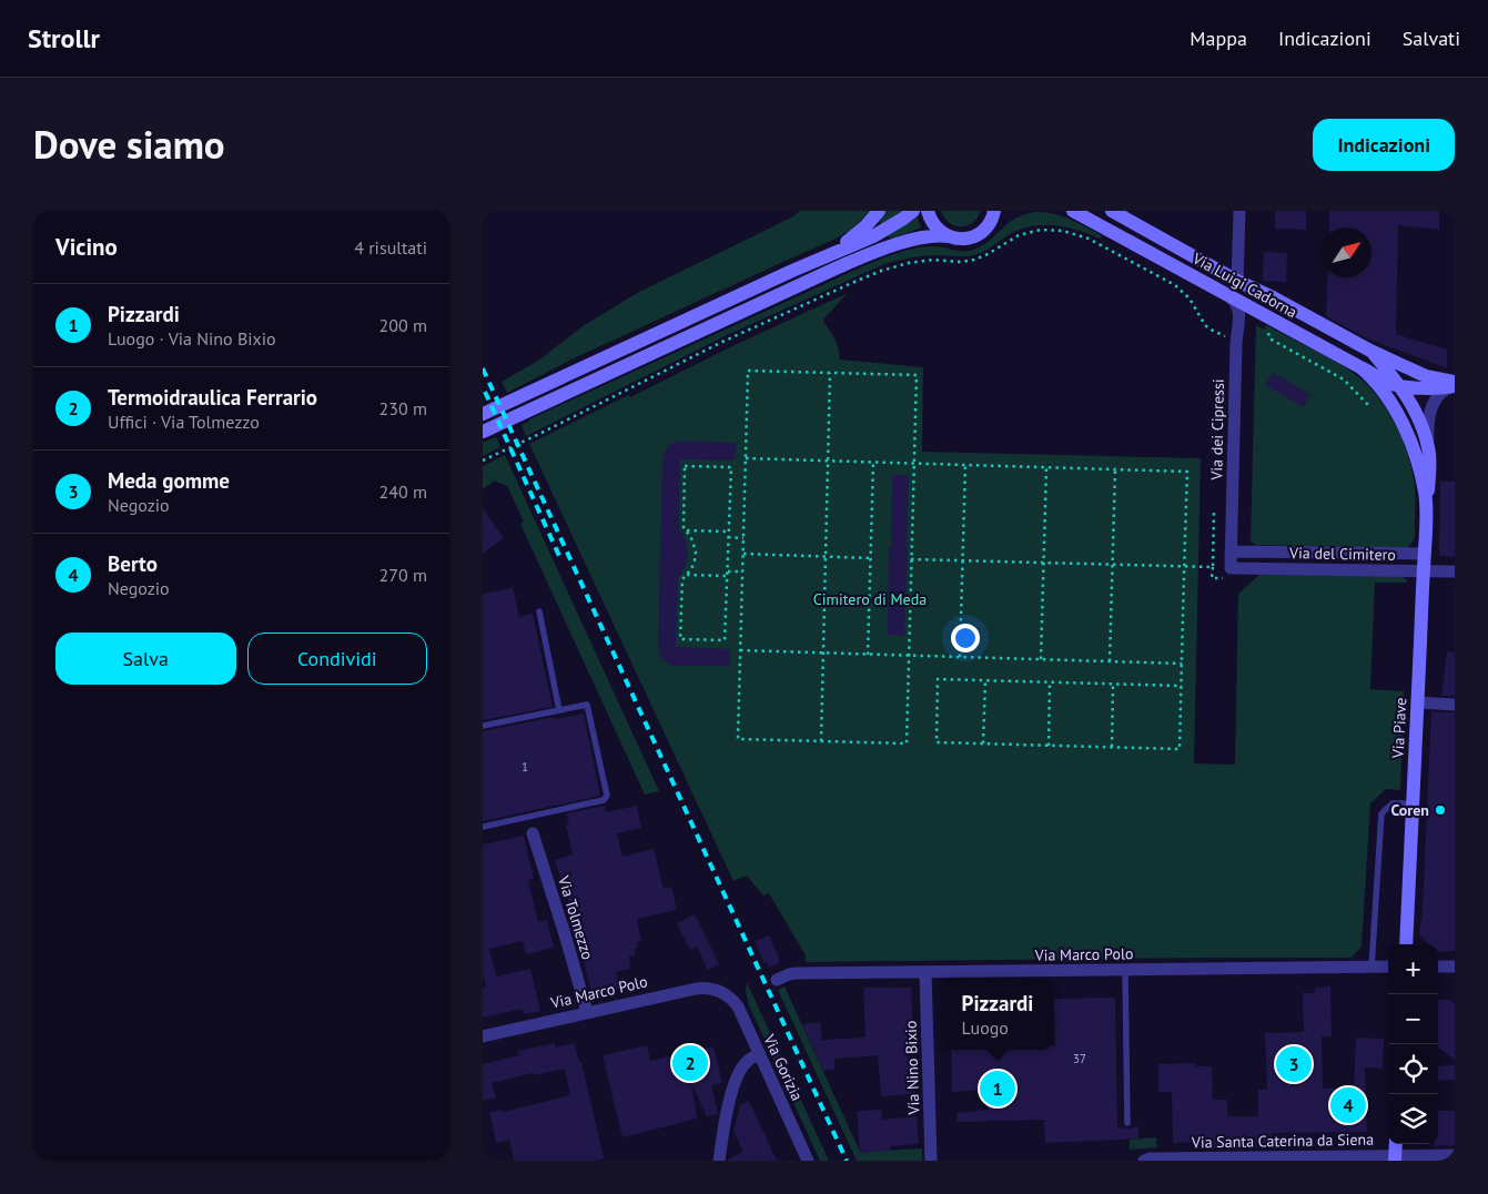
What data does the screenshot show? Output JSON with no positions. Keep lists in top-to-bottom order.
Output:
{
  "streets": {
    "street": [
      "Via Luigi Cadorna",
      "Via dei Cipressi",
      "Via del Cimitero",
      "Via Piave",
      "Via Tolmezzo",
      "Via Marco Polo",
      "Via Gorizia",
      "Via Nino Bixio",
      "Via Santa Caterina da Siena"
    ]
  },
  "crossings": [
    ["Via Luigi Cadorna", "Via dei Cipressi"],
    ["Via Luigi Cadorna", "Via Piave"],
    ["Via dei Cipressi", "Via del Cimitero"],
    ["Via del Cimitero", "Via Piave"],
    ["Via Tolmezzo", "Via Marco Polo"],
    ["Via Marco Polo", "Via Gorizia"],
    ["Via Marco Polo", "Via Nino Bixio"]
  ],
  "parks": ["Cimitero di Meda"],
  "places": ["Coren"],
  "house_numbers": ["1", "37"],
  "north": "top right",
  "page": {
    "header": "Strollr",
    "nav": ["Mappa", "Indicazioni", "Salvati"],
    "title": "Dove siamo",
    "buttons": [
      "Indicazioni",
      ["Salva", "Condividi"]
    ],
    "heading": ["Vicino", "4 risultati"],
    "list": [
      {
        "mark": "1",
        "name": "Pizzardi",
        "note": "Luogo · Via Nino Bixio",
        "value": "200 m"
      },
      {
        "mark": "2",
        "name": "Termoidraulica Ferrario",
        "note": "Uffici · Via Tolmezzo",
        "value": "230 m"
      },
      {
        "mark": "3",
        "name": "Meda gomme",
        "note": "Negozio",
        "value": "240 m"
      },
      {
        "mark": "4",
        "name": "Berto",
        "note": "Negozio",
        "value": "270 m"
      }
    ],
    "map_buttons": ["+", "−"],
    "popup": ["Pizzardi", "Luogo"],
    "pins": [
      "2",
      "3",
      "1",
      "4"
    ]
  }
}
